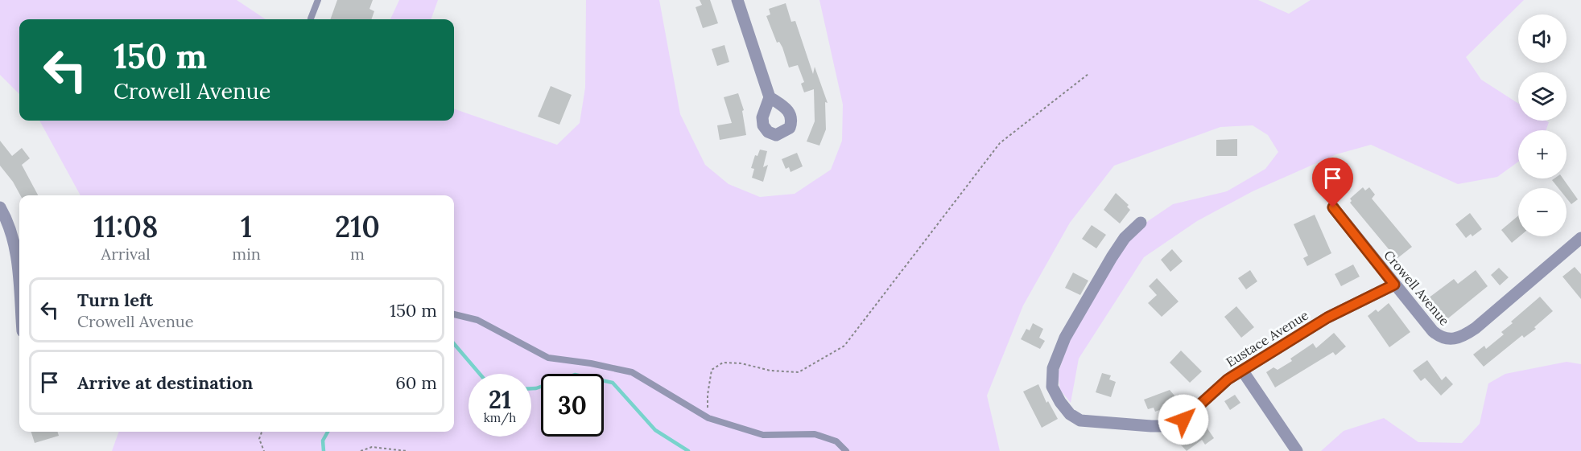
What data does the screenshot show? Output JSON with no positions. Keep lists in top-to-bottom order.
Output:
{
  "streets": {
    "street": ["Crowell Avenue", "Eustace Avenue"]
  },
  "crossings": [
    ["Crowell Avenue", "Eustace Avenue"]
  ],
  "page": {
    "map_buttons": ["+", "−"],
    "turn": ["150 m", "Crowell Avenue"],
    "eta": [
      "11:08",
      "Arrival",
      "1",
      "min",
      "210",
      "m"
    ],
    "list": [
      {
        "name": "Turn left",
        "note": "Crowell Avenue",
        "value": "150 m"
      },
      {
        "name": "Arrive at destination",
        "value": "60 m"
      }
    ],
    "speed": "21 km/h",
    "limit": "30"
  }
}
